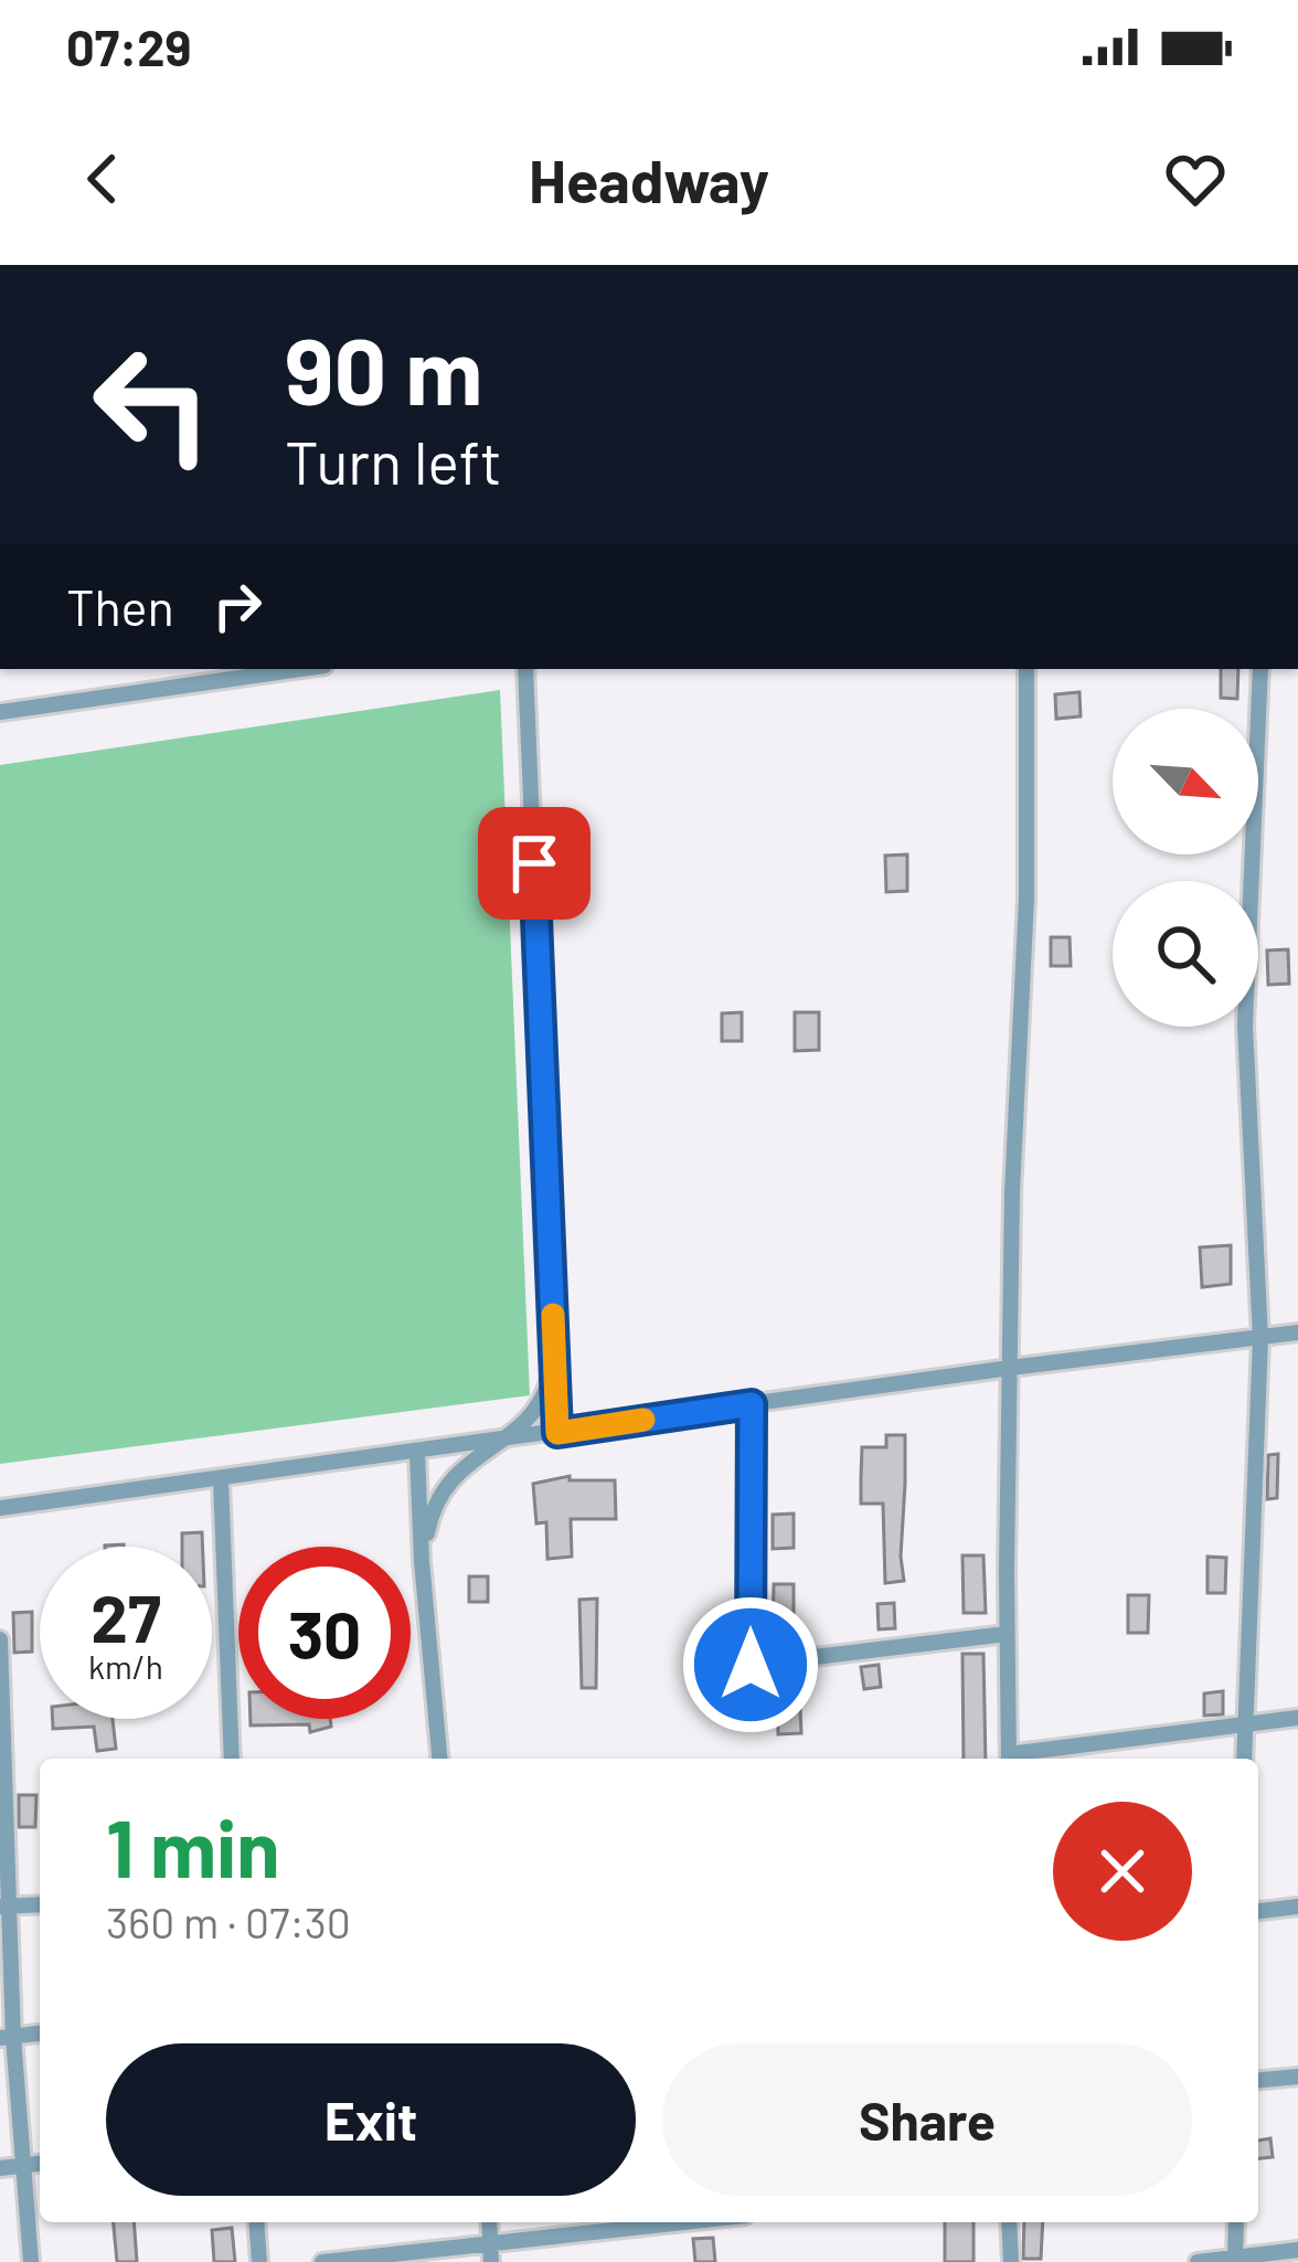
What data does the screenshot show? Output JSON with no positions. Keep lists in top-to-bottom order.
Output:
{
  "north": "bottom right",
  "page": {
    "status": "07:29",
    "header": "Headway",
    "turn": ["90 m", "Turn left"],
    "then": "Then",
    "speed": "27 km/h",
    "limit": "30",
    "heading": ["1 min", "360 m · 07:30"],
    "buttons": ["Exit", "Share"]
  }
}
